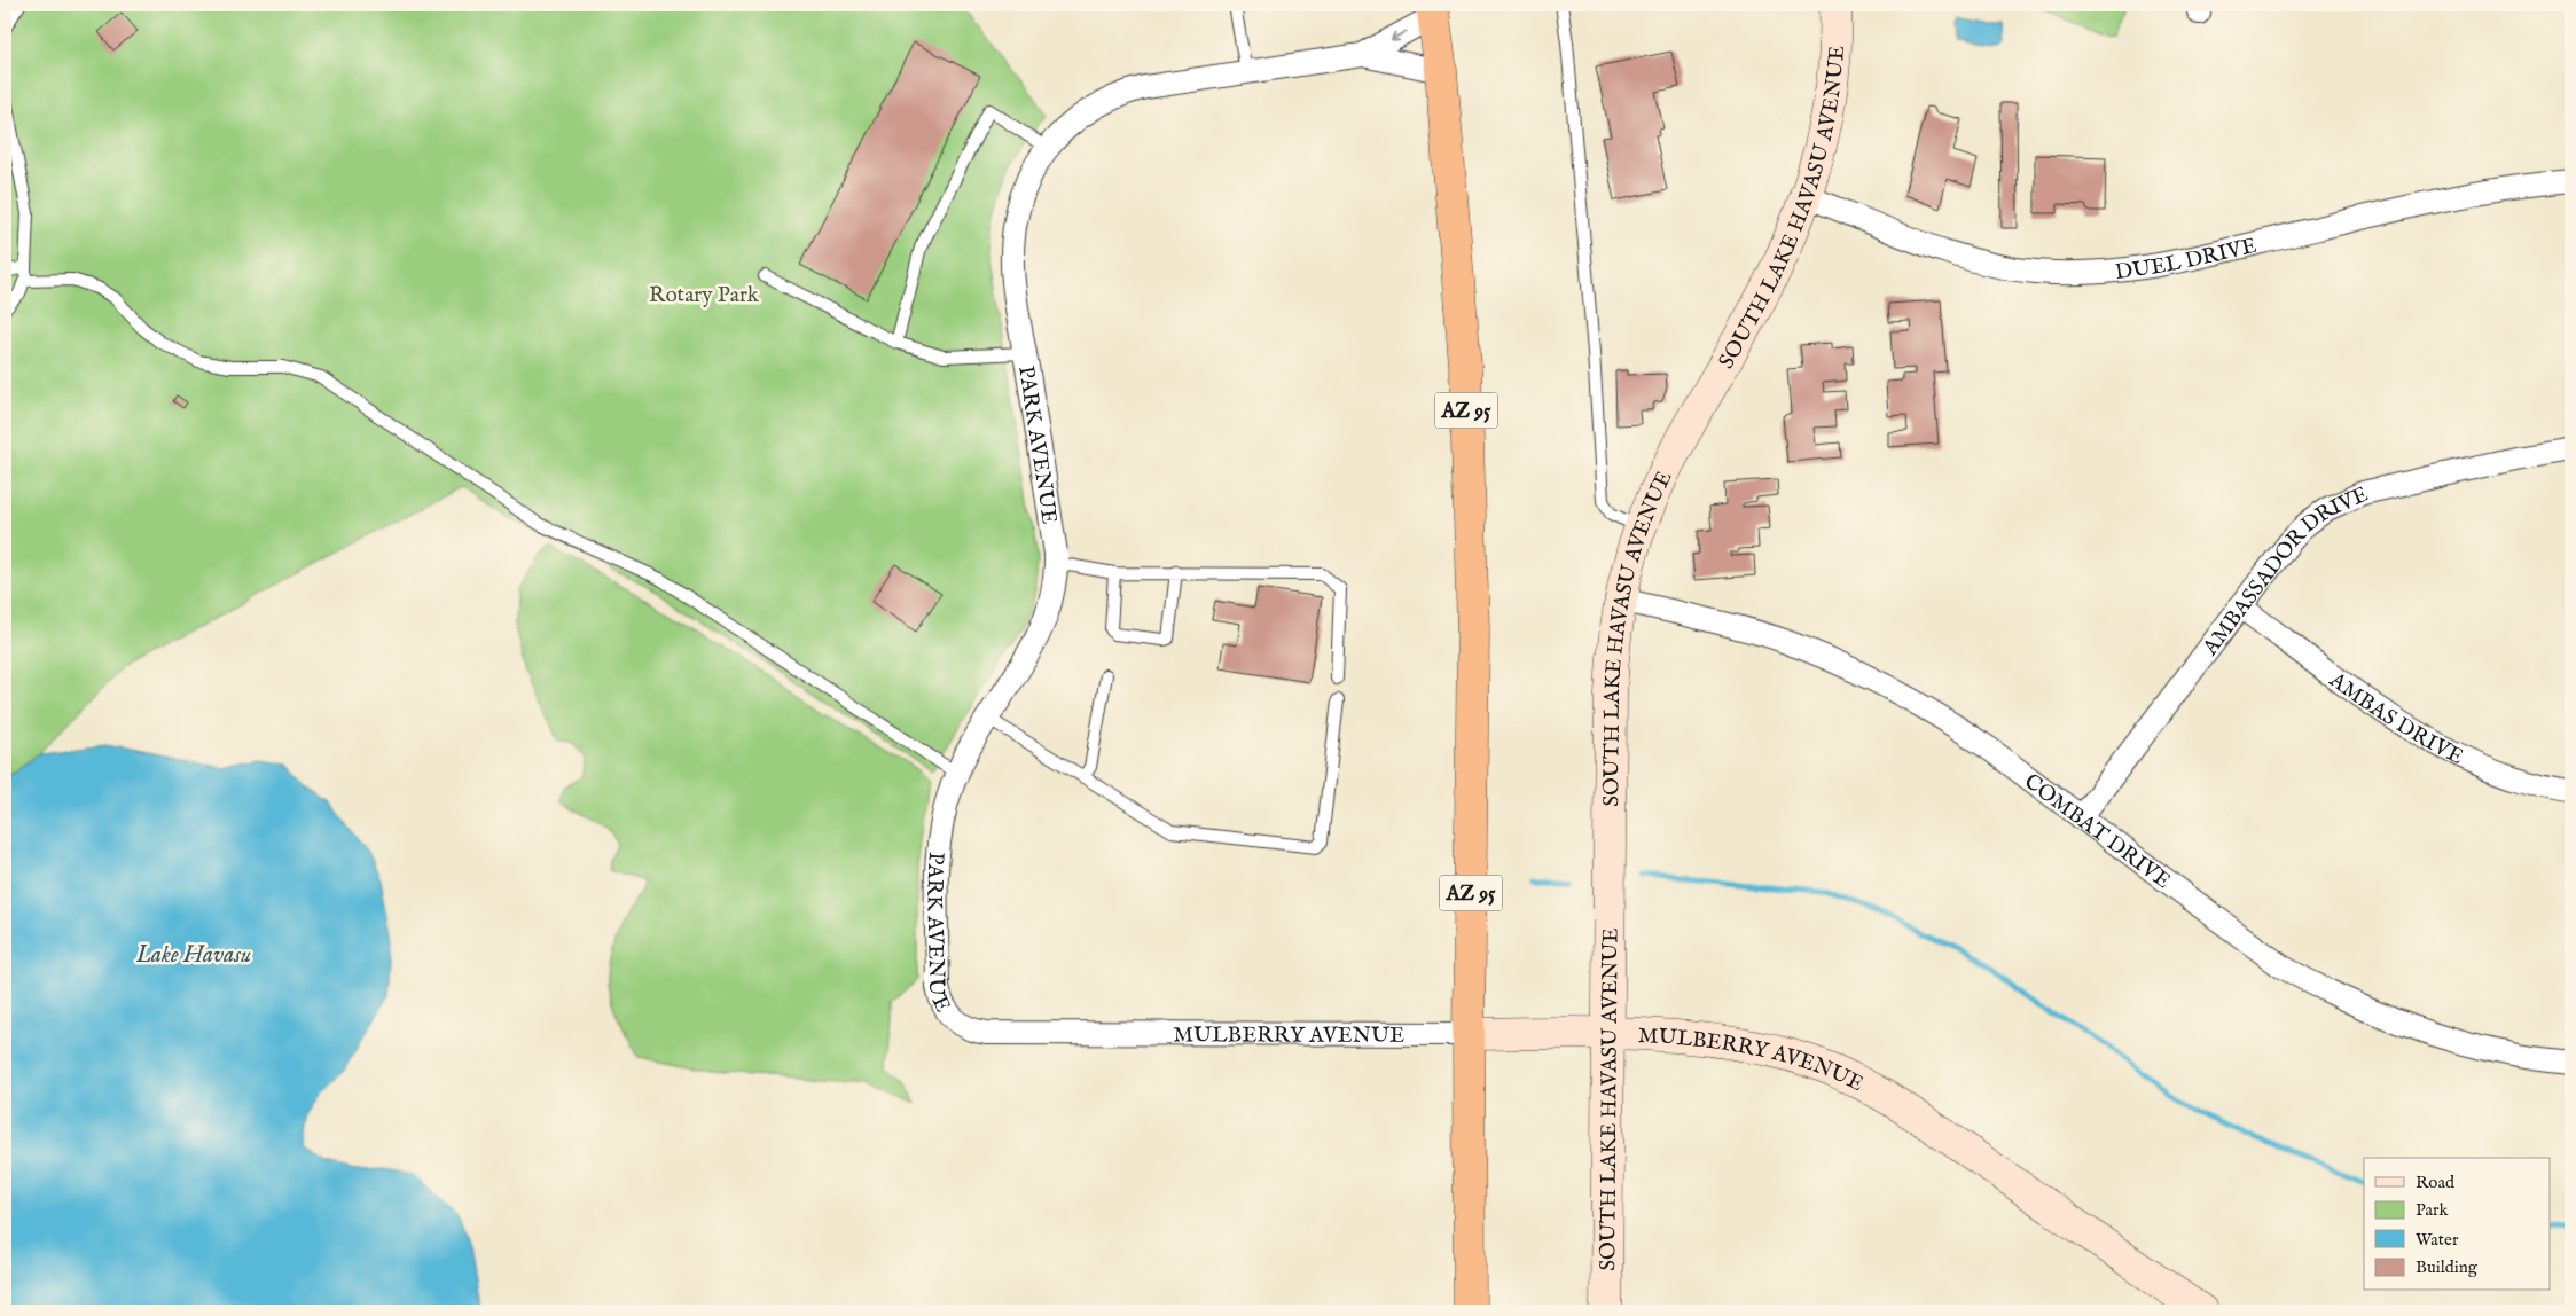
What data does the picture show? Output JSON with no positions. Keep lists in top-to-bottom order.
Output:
{
  "streets": {
    "highway": ["AZ 95"],
    "main road": ["SOUTH LAKE HAVASU AVENUE", "MULBERRY AVENUE"],
    "street": [
      "DUEL DRIVE",
      "PARK AVENUE",
      "AMBASSADOR DRIVE",
      "AMBAS DRIVE",
      "COMBAT DRIVE"
    ]
  },
  "crossings": [
    ["SOUTH LAKE HAVASU AVENUE", "DUEL DRIVE"],
    ["SOUTH LAKE HAVASU AVENUE", "COMBAT DRIVE"],
    ["SOUTH LAKE HAVASU AVENUE", "MULBERRY AVENUE"],
    ["AZ 95", "PARK AVENUE"],
    ["AZ 95", "MULBERRY AVENUE"],
    ["PARK AVENUE", "MULBERRY AVENUE"],
    ["AMBASSADOR DRIVE", "AMBAS DRIVE"],
    ["AMBASSADOR DRIVE", "COMBAT DRIVE"]
  ],
  "water": ["Lake Havasu"],
  "parks": ["Rotary Park"],
  "legend": [
    "Road",
    "Park",
    "Water",
    "Building"
  ]
}
